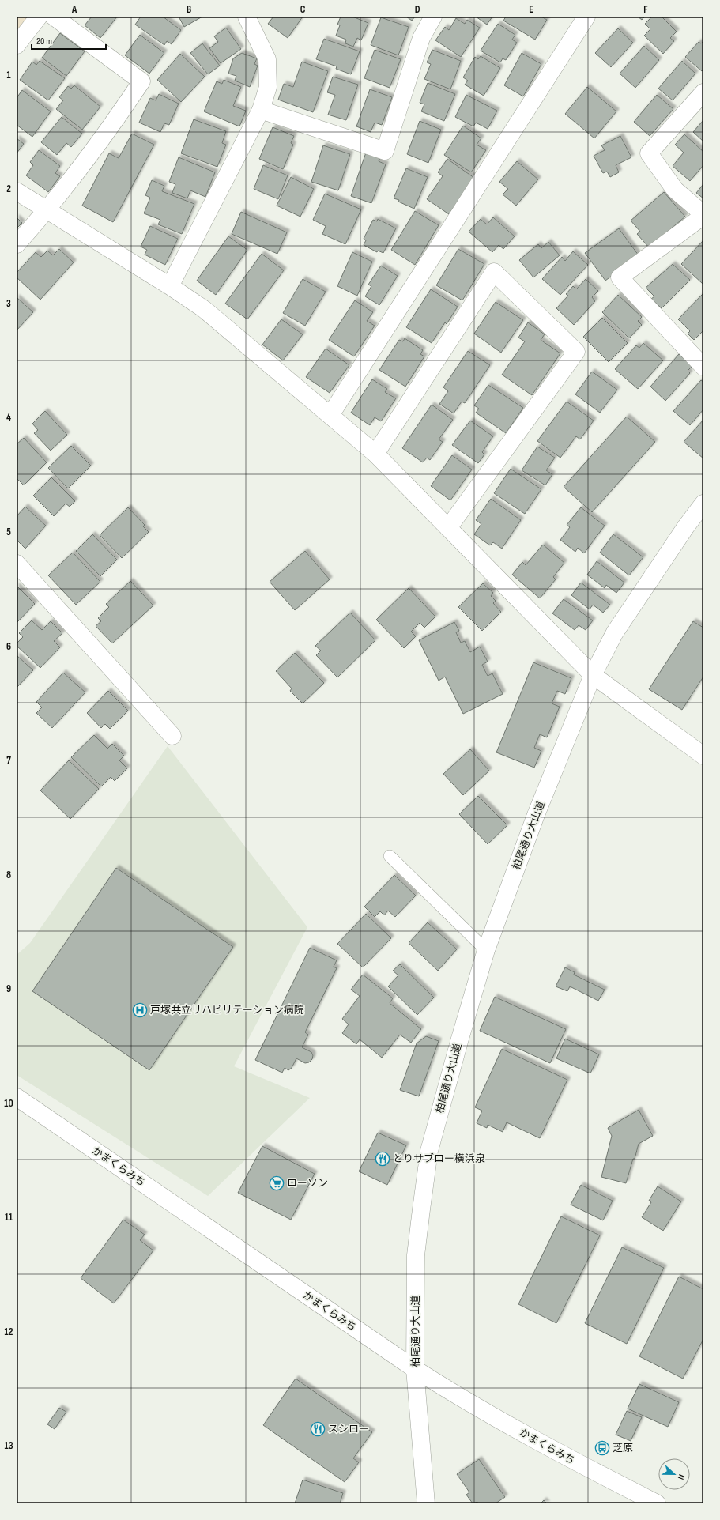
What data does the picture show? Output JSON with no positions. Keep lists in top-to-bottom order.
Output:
{
  "streets": {
    "street": ["柏尾通り大山道", "かまくらみち"]
  },
  "crossings": [
    ["柏尾通り大山道", "かまくらみち"]
  ],
  "places": {
    "hospital": ["戸塚共立リハビリテーション病院"],
    "restaurant": ["とりサブロー横浜泉", "スシロー"],
    "supermarket": ["ローソン"],
    "bus stop": ["芝原"]
  },
  "scale_bar": "20 m",
  "north": "right",
  "grid": {
    "columns": [
      "A",
      "B",
      "C",
      "D",
      "E",
      "F"
    ],
    "rows": [
      "1",
      "2",
      "3",
      "4",
      "5",
      "6",
      "7",
      "8",
      "9",
      "10",
      "11",
      "12",
      "13"
    ]
  }
}
